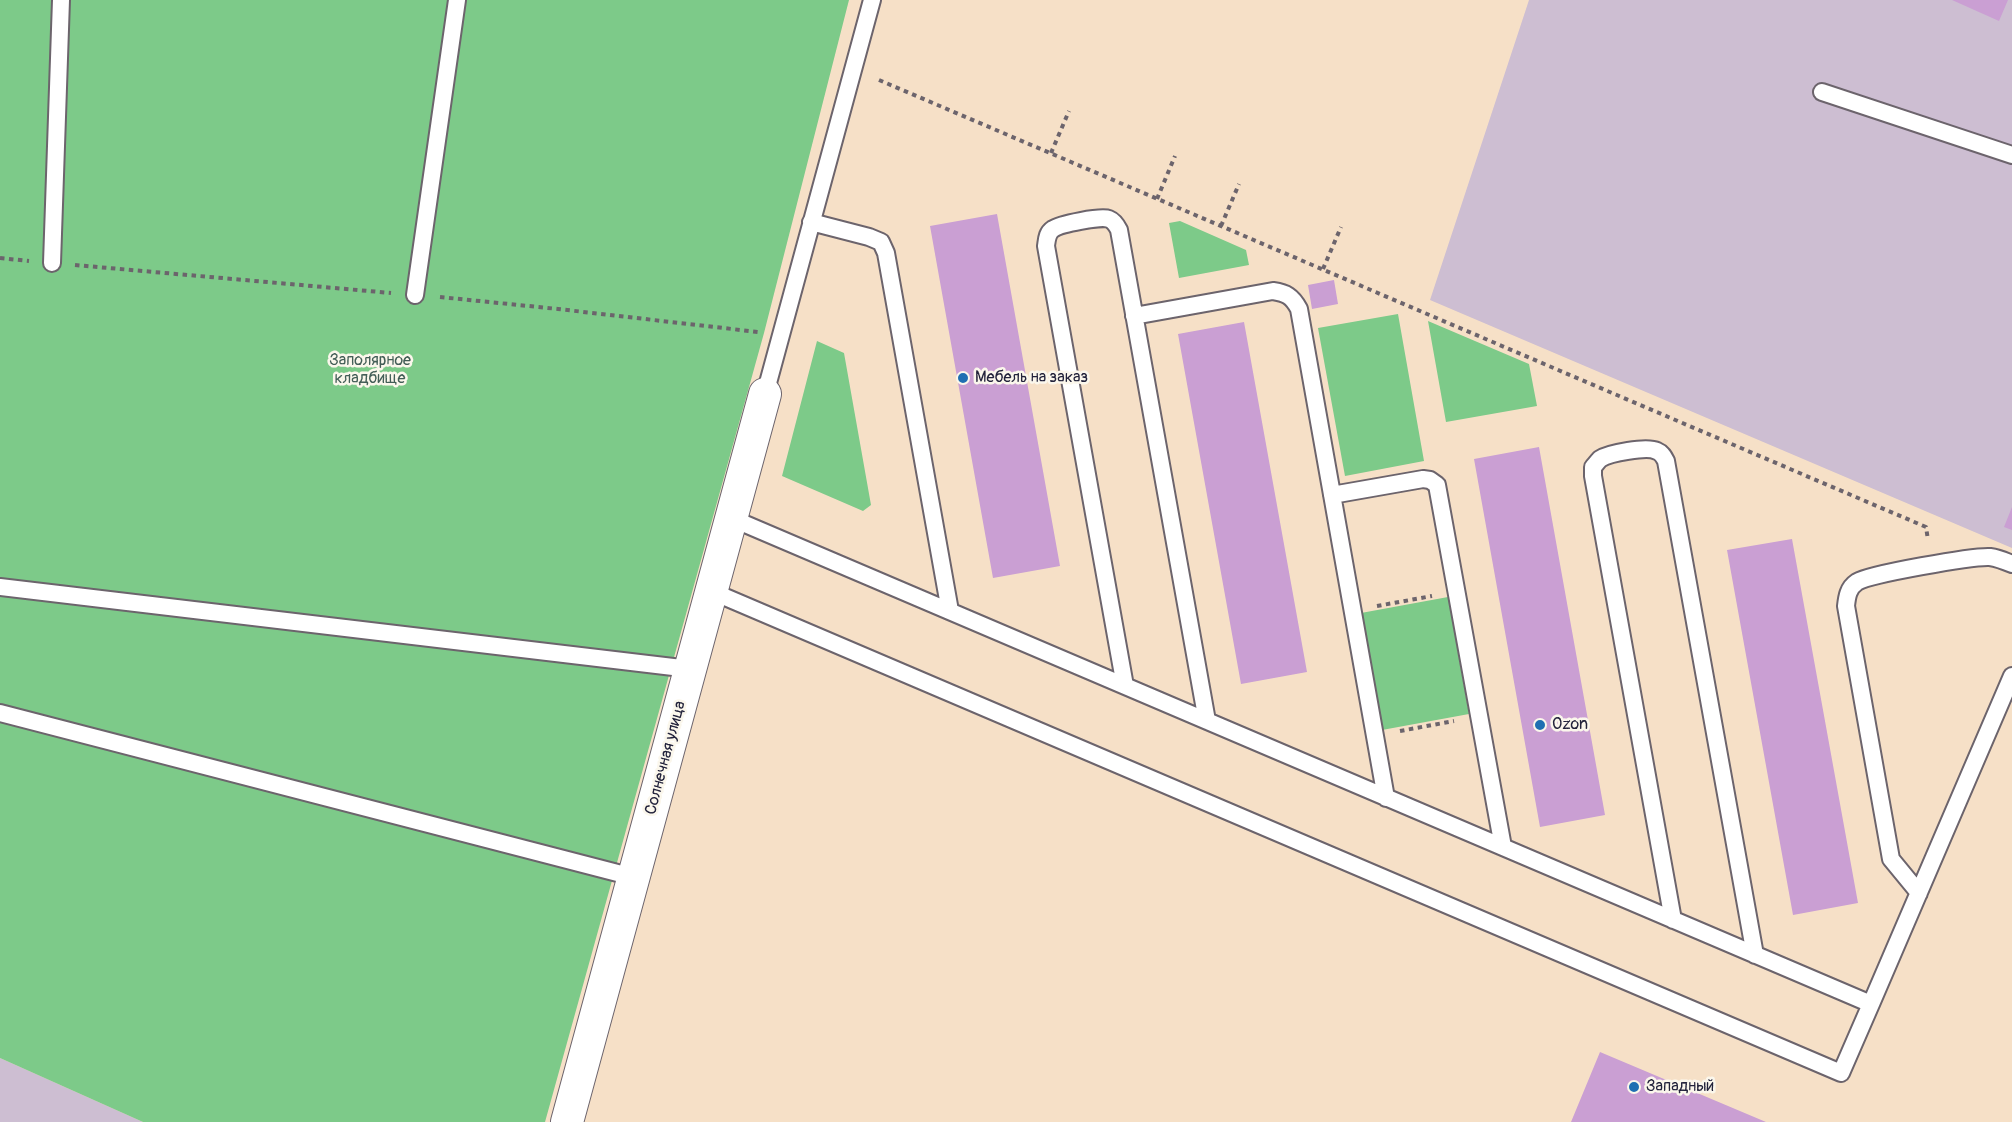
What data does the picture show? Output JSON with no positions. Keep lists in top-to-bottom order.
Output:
{
  "streets": {
    "street": ["Солнечная улица"]
  },
  "parks": ["Заполярное кладбище"],
  "places": ["Мебель на заказ", "Ozon", "Западный"]
}
